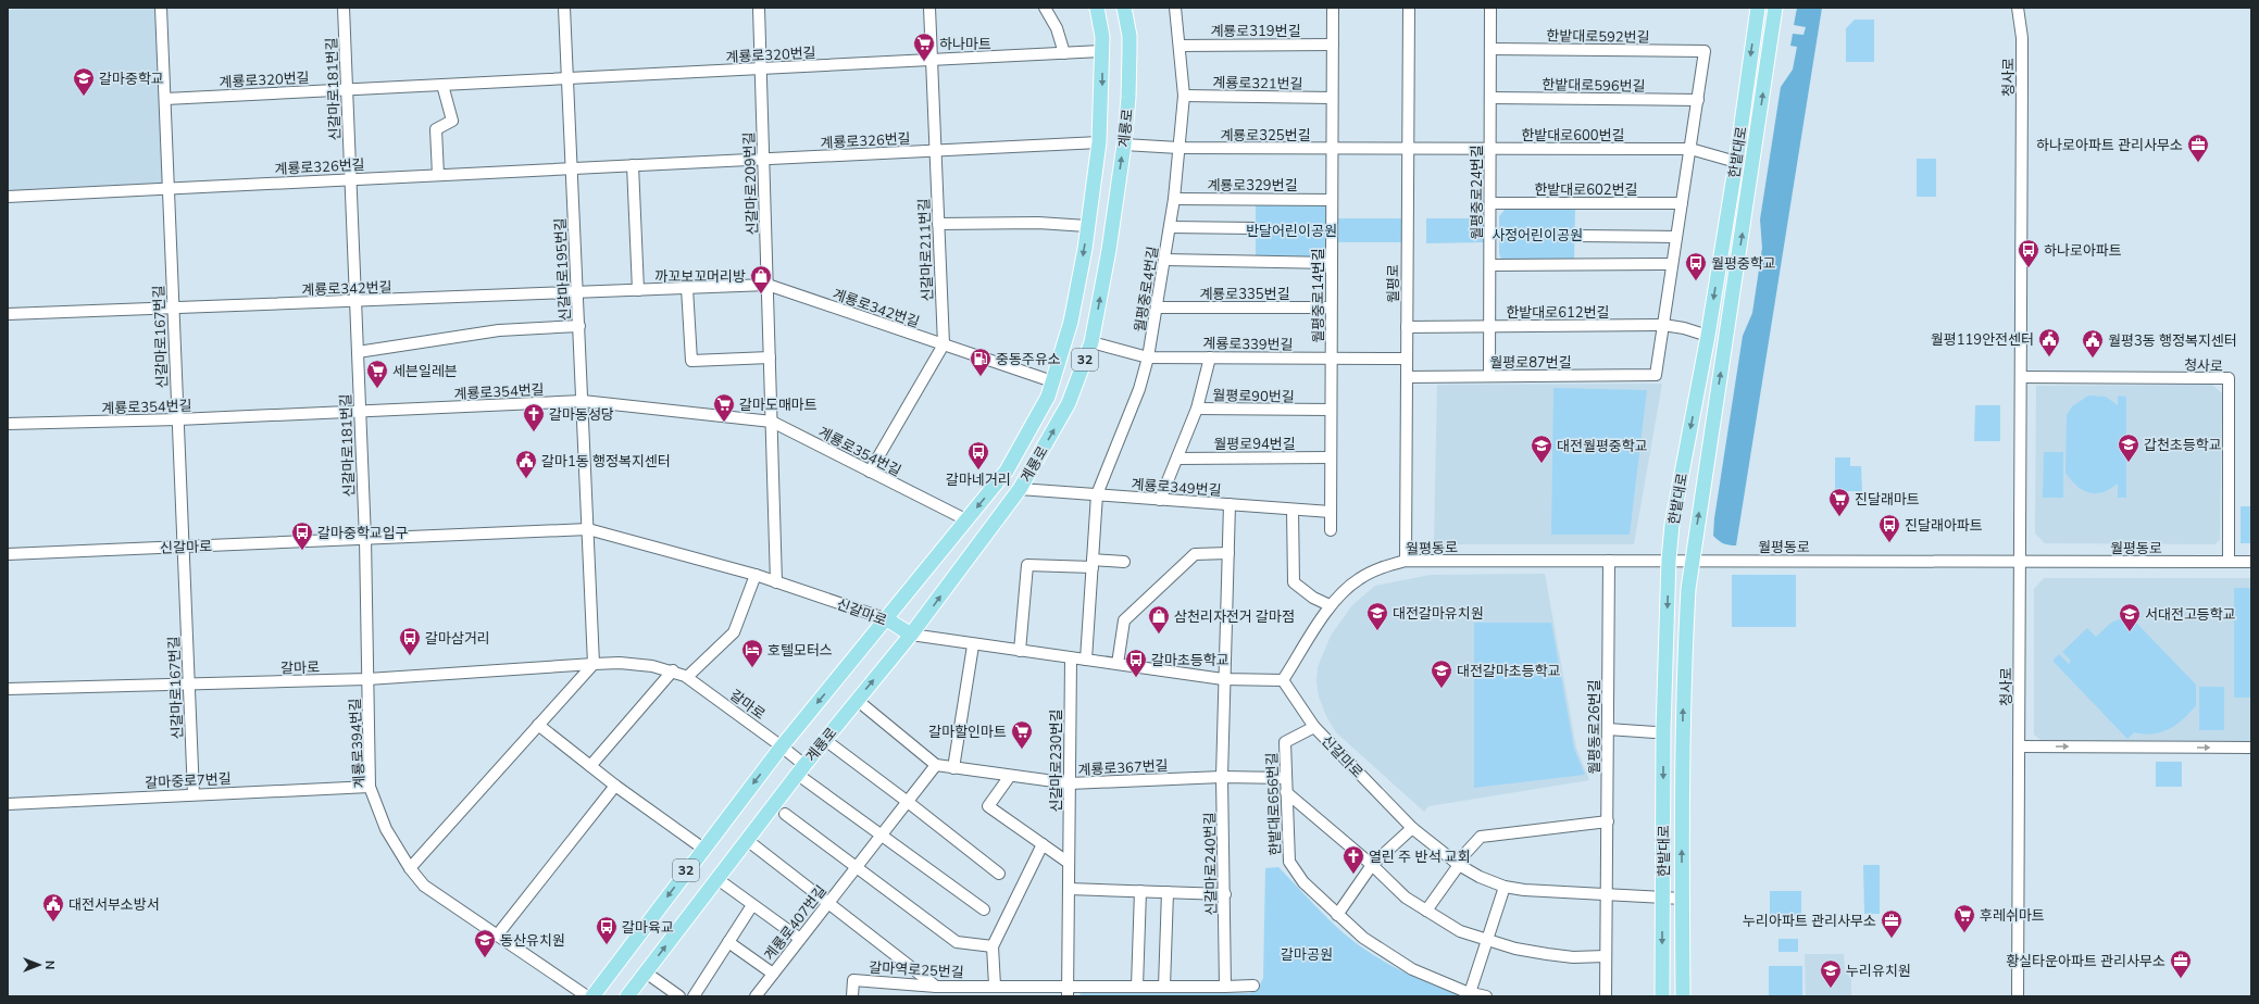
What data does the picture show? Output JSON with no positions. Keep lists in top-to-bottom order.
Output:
{
  "streets": {
    "main road": [
      "계룡로",
      "한밭대로",
      "32",
      "신갈마로"
    ],
    "street": [
      "계룡로319번길",
      "한밭대로592번길",
      "계룡로320번길",
      "청사로",
      "계룡로321번길",
      "한밭대로596번길",
      "신갈마로181번길",
      "계룡로325번길",
      "한밭대로600번길",
      "계룡로326번길",
      "신갈마로209번길",
      "계룡로329번길",
      "한밭대로602번길",
      "월평중로24번길",
      "신갈마로211번길",
      "신갈마로195번길",
      "월평로",
      "계룡로342번길",
      "월평중로4번길",
      "계룡로335번길",
      "월평중로14번길",
      "한밭대로612번길",
      "신갈마로167번길",
      "계룡로339번길",
      "월평로87번길",
      "계룡로354번길",
      "월평로90번길",
      "월평로94번길",
      "계룡로349번길",
      "월평동로",
      "갈마로",
      "월평동로26번길",
      "계룡로394번길",
      "신갈마로230번길",
      "계룡로367번길",
      "갈마중로7번길",
      "한밭대로656번길",
      "신갈마로240번길",
      "계룡로407번길",
      "갈마역로25번길"
    ]
  },
  "crossings": [
    ["계룡로319번길", "월평중로4번길"],
    ["계룡로319번길", "월평중로14번길"],
    ["한밭대로592번길", "한밭대로596번길"],
    ["한밭대로592번길", "월평중로24번길"],
    ["계룡로320번길", "신갈마로181번길"],
    ["계룡로320번길", "계룡로"],
    ["계룡로320번길", "신갈마로209번길"],
    ["계룡로320번길", "신갈마로211번길"],
    ["계룡로320번길", "신갈마로195번길"],
    ["계룡로320번길", "신갈마로167번길"],
    ["청사로", "월평동로"],
    ["계룡로321번길", "월평중로4번길"],
    ["계룡로321번길", "월평중로14번길"],
    ["한밭대로596번길", "월평중로24번길"],
    ["신갈마로181번길", "계룡로326번길"],
    ["신갈마로181번길", "계룡로342번길"],
    ["신갈마로181번길", "계룡로354번길"],
    ["신갈마로181번길", "신갈마로"],
    ["계룡로", "계룡로325번길"],
    ["계룡로", "계룡로326번길"],
    ["계룡로", "계룡로342번길"],
    ["계룡로", "계룡로339번길"],
    ["계룡로", "계룡로354번길"],
    ["계룡로", "계룡로349번길"],
    ["계룡로", "신갈마로"],
    ["계룡로", "갈마로"],
    ["계룡로325번길", "한밭대로600번길"],
    ["계룡로325번길", "월평로"],
    ["계룡로325번길", "월평중로4번길"],
    ["계룡로325번길", "월평중로14번길"],
    ["한밭대로600번길", "한밭대로"],
    ["한밭대로600번길", "월평중로24번길"],
    ["한밭대로600번길", "월평로"],
    ["계룡로326번길", "신갈마로209번길"],
    ["계룡로326번길", "신갈마로211번길"],
    ["계룡로326번길", "신갈마로195번길"],
    ["계룡로326번길", "신갈마로167번길"],
    ["한밭대로", "한밭대로612번길"],
    ["한밭대로", "신갈마로"],
    ["한밭대로", "월평동로"],
    ["신갈마로209번길", "계룡로342번길"],
    ["신갈마로209번길", "계룡로354번길"],
    ["신갈마로209번길", "신갈마로"],
    ["계룡로329번길", "월평중로4번길"],
    ["계룡로329번길", "월평중로14번길"],
    ["한밭대로602번길", "월평중로24번길"],
    ["월평중로24번길", "한밭대로612번길"],
    ["월평중로24번길", "월평로87번길"],
    ["신갈마로211번길", "계룡로342번길"],
    ["신갈마로195번길", "계룡로342번길"],
    ["신갈마로195번길", "계룡로354번길"],
    ["신갈마로195번길", "신갈마로"],
    ["월평로", "한밭대로612번길"],
    ["월평로", "계룡로339번길"],
    ["월평로", "월평로87번길"],
    ["월평로", "월평동로"],
    ["계룡로342번길", "신갈마로167번길"],
    ["월평중로4번길", "계룡로335번길"],
    ["월평중로4번길", "계룡로339번길"],
    ["월평중로4번길", "계룡로349번길"],
    ["월평중로4번길", "신갈마로"],
    ["계룡로335번길", "월평중로14번길"],
    ["월평중로14번길", "계룡로339번길"],
    ["월평중로14번길", "월평로90번길"],
    ["월평중로14번길", "월평로94번길"],
    ["월평중로14번길", "계룡로349번길"],
    ["한밭대로612번길", "월평로87번길"],
    ["신갈마로167번길", "계룡로354번길"],
    ["신갈마로167번길", "신갈마로"],
    ["신갈마로167번길", "갈마로"],
    ["신갈마로167번길", "갈마중로7번길"],
    ["월평로90번길", "월평로94번길"],
    ["월평로90번길", "계룡로349번길"],
    ["신갈마로", "월평동로"],
    ["신갈마로", "월평동로26번길"],
    ["신갈마로", "신갈마로230번길"],
    ["신갈마로", "한밭대로656번길"],
    ["신갈마로", "신갈마로240번길"],
    ["월평동로", "월평동로26번길"],
    ["갈마로", "계룡로394번길"],
    ["갈마로", "계룡로407번길"],
    ["계룡로394번길", "갈마중로7번길"],
    ["신갈마로230번길", "계룡로367번길"],
    ["신갈마로230번길", "갈마역로25번길"],
    ["계룡로367번길", "한밭대로656번길"],
    ["계룡로367번길", "신갈마로240번길"],
    ["계룡로367번길", "계룡로407번길"]
  ],
  "parks": ["반달어린이공원", "사정어린이공원", "갈마공원"],
  "places": {
    "supermarket": [
      "하나마트",
      "세븐일레븐",
      "갈마도매마트",
      "진달래마트",
      "갈마할인마트",
      "후레쉬마트"
    ],
    "school or university": [
      "갈마중학교",
      "갑천초등학교",
      "대전월평중학교",
      "대전갈마유치원",
      "서대전고등학교",
      "대전갈마초등학교",
      "동산유치원",
      "누리유치원"
    ],
    "office": ["하나로아파트 관리사무소", "누리아파트 관리사무소", "황실타운아파트 관리사무소"],
    "bus stop": [
      "하나로아파트",
      "월평중학교",
      "갈마네거리",
      "진달래아파트",
      "갈마중학교입구",
      "갈마삼거리",
      "갈마초등학교",
      "갈마육교"
    ],
    "shop": ["까꼬보꼬머리방", "삼천리자전거 갈마점"],
    "public building": [
      "월평119안전센터",
      "월평3동 행정복지센터",
      "갈마1동 행정복지센터",
      "대전서부소방서"
    ],
    "fuel station": ["중동주유소"],
    "church": ["갈마동성당", "열린 주 반석 교회"],
    "hotel": ["호텔모터스"]
  },
  "north": "right"
}
